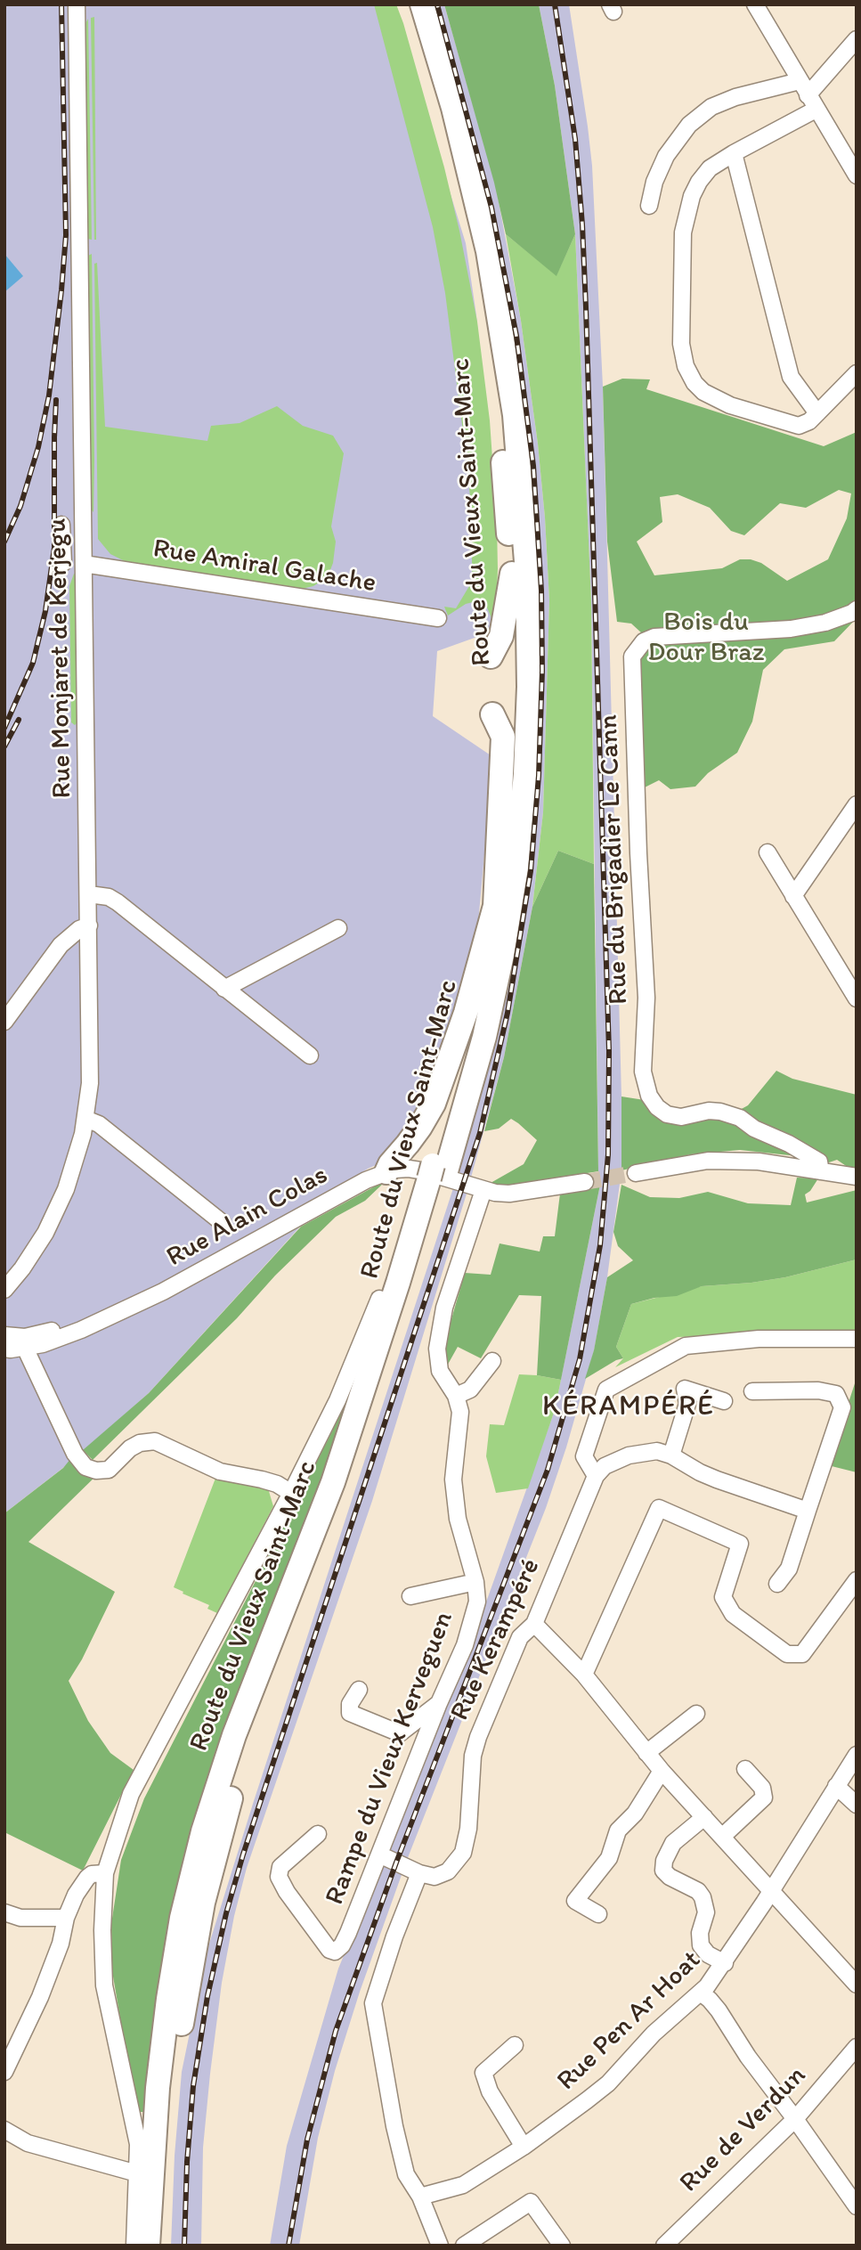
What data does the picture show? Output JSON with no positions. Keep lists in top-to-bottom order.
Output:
{
  "streets": {
    "highway": ["Route du Vieux Saint-Marc"],
    "street": [
      "Rue Amiral Galache",
      "Rue Monjaret de Kerjegu",
      "Rue du Brigadier Le Cann",
      "Rue Alain Colas",
      "Rue Kerampéré",
      "Rampe du Vieux Kerveguen",
      "Rue Pen Ar Hoat",
      "Rue de Verdun"
    ]
  },
  "crossings": [
    ["Route du Vieux Saint-Marc", "Rue Alain Colas"],
    ["Rue Amiral Galache", "Rue Monjaret de Kerjegu"],
    ["Rue Alain Colas", "Rampe du Vieux Kerveguen"]
  ],
  "districts": ["KÉRAMPÉRÉ"],
  "parks": ["Bois du Dour Braz"]
}
